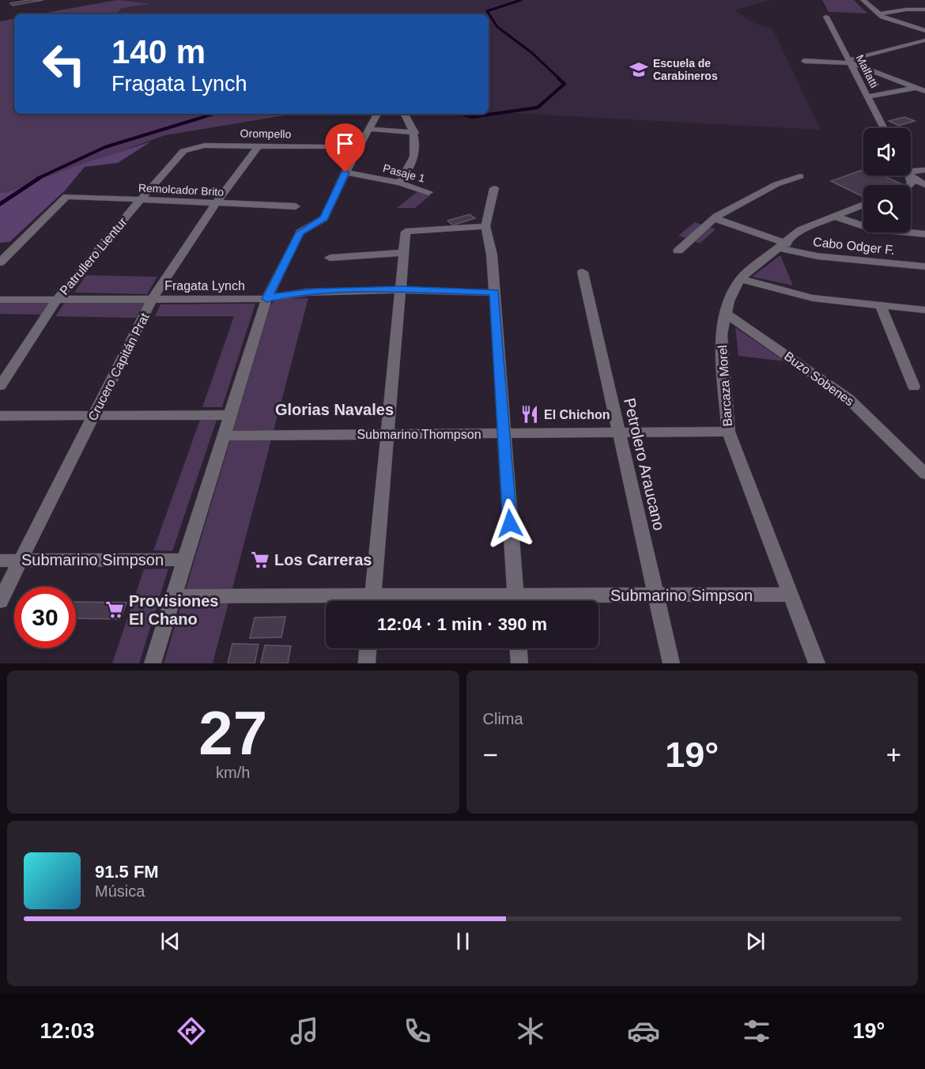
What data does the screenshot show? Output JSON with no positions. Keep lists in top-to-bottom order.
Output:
{
  "streets": {
    "street": [
      "Malfatti",
      "Orompello",
      "Pasaje 1",
      "Remolcador Brito",
      "Cabo Odger F.",
      "Patrullero Lientur",
      "Fragata Lynch",
      "Crucero Capitán Prat",
      "Buzo Sobenes",
      "Barcaza Morel",
      "Submarino Thompson",
      "Petrolero Araucano",
      "Submarino Simpson"
    ]
  },
  "crossings": [
    ["Orompello", "Patrullero Lientur"],
    ["Orompello", "Crucero Capitán Prat"],
    ["Remolcador Brito", "Patrullero Lientur"],
    ["Remolcador Brito", "Crucero Capitán Prat"],
    ["Cabo Odger F.", "Barcaza Morel"],
    ["Patrullero Lientur", "Fragata Lynch"],
    ["Fragata Lynch", "Crucero Capitán Prat"],
    ["Crucero Capitán Prat", "Submarino Simpson"],
    ["Buzo Sobenes", "Barcaza Morel"],
    ["Barcaza Morel", "Submarino Thompson"],
    ["Barcaza Morel", "Submarino Simpson"],
    ["Submarino Thompson", "Petrolero Araucano"],
    ["Petrolero Araucano", "Submarino Simpson"]
  ],
  "districts": ["Glorias Navales"],
  "places": {
    "school or university": ["Escuela de Carabineros"],
    "restaurant": ["El Chichon"],
    "supermarket": ["Los Carreras", "Provisiones El Chano"]
  },
  "page": {
    "turn": ["140 m", "Fragata Lynch"],
    "limit": "30",
    "trip": "12:04 · 1 min · 390 m",
    "tile": [
      ["27", "km/h"],
      "Clima"
    ],
    "heat": ["−", "19°", "+"],
    "song": ["91.5 FM", "Música"],
    "tabs": ["12:03", "19°"]
  }
}
